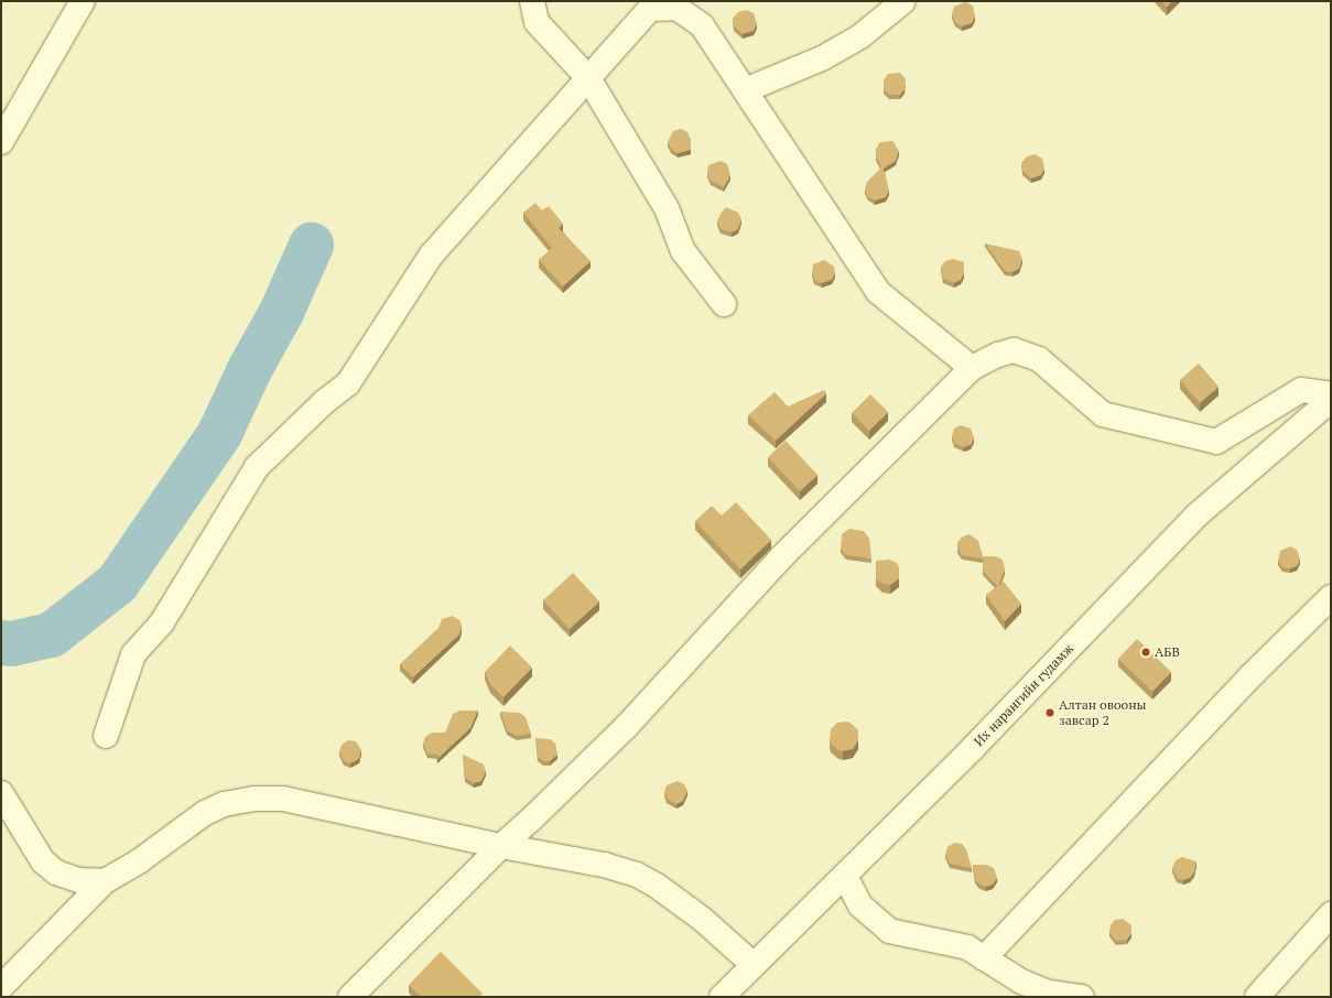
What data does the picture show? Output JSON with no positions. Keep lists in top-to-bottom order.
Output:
{
  "streets": {
    "street": ["Их нарангийн гудамж"]
  },
  "places": ["АБВ", "Алтан овооны завсар 2"]
}
